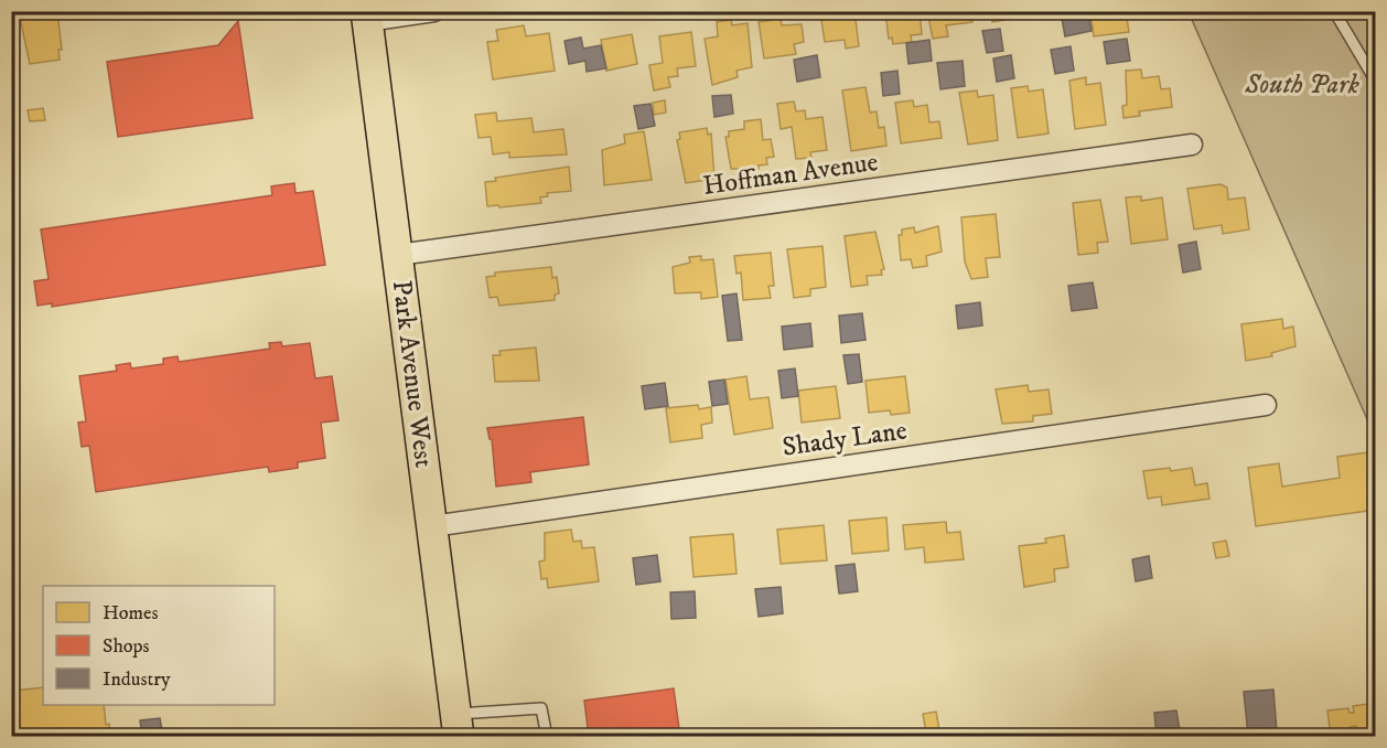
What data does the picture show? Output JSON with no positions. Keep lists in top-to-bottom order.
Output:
{
  "streets": {
    "main road": ["Park Avenue West"],
    "street": ["Hoffman Avenue", "Shady Lane"]
  },
  "crossings": [
    ["Hoffman Avenue", "Park Avenue West"],
    ["Park Avenue West", "Shady Lane"]
  ],
  "parks": ["South Park"],
  "legend": ["Homes", "Shops", "Industry"]
}
